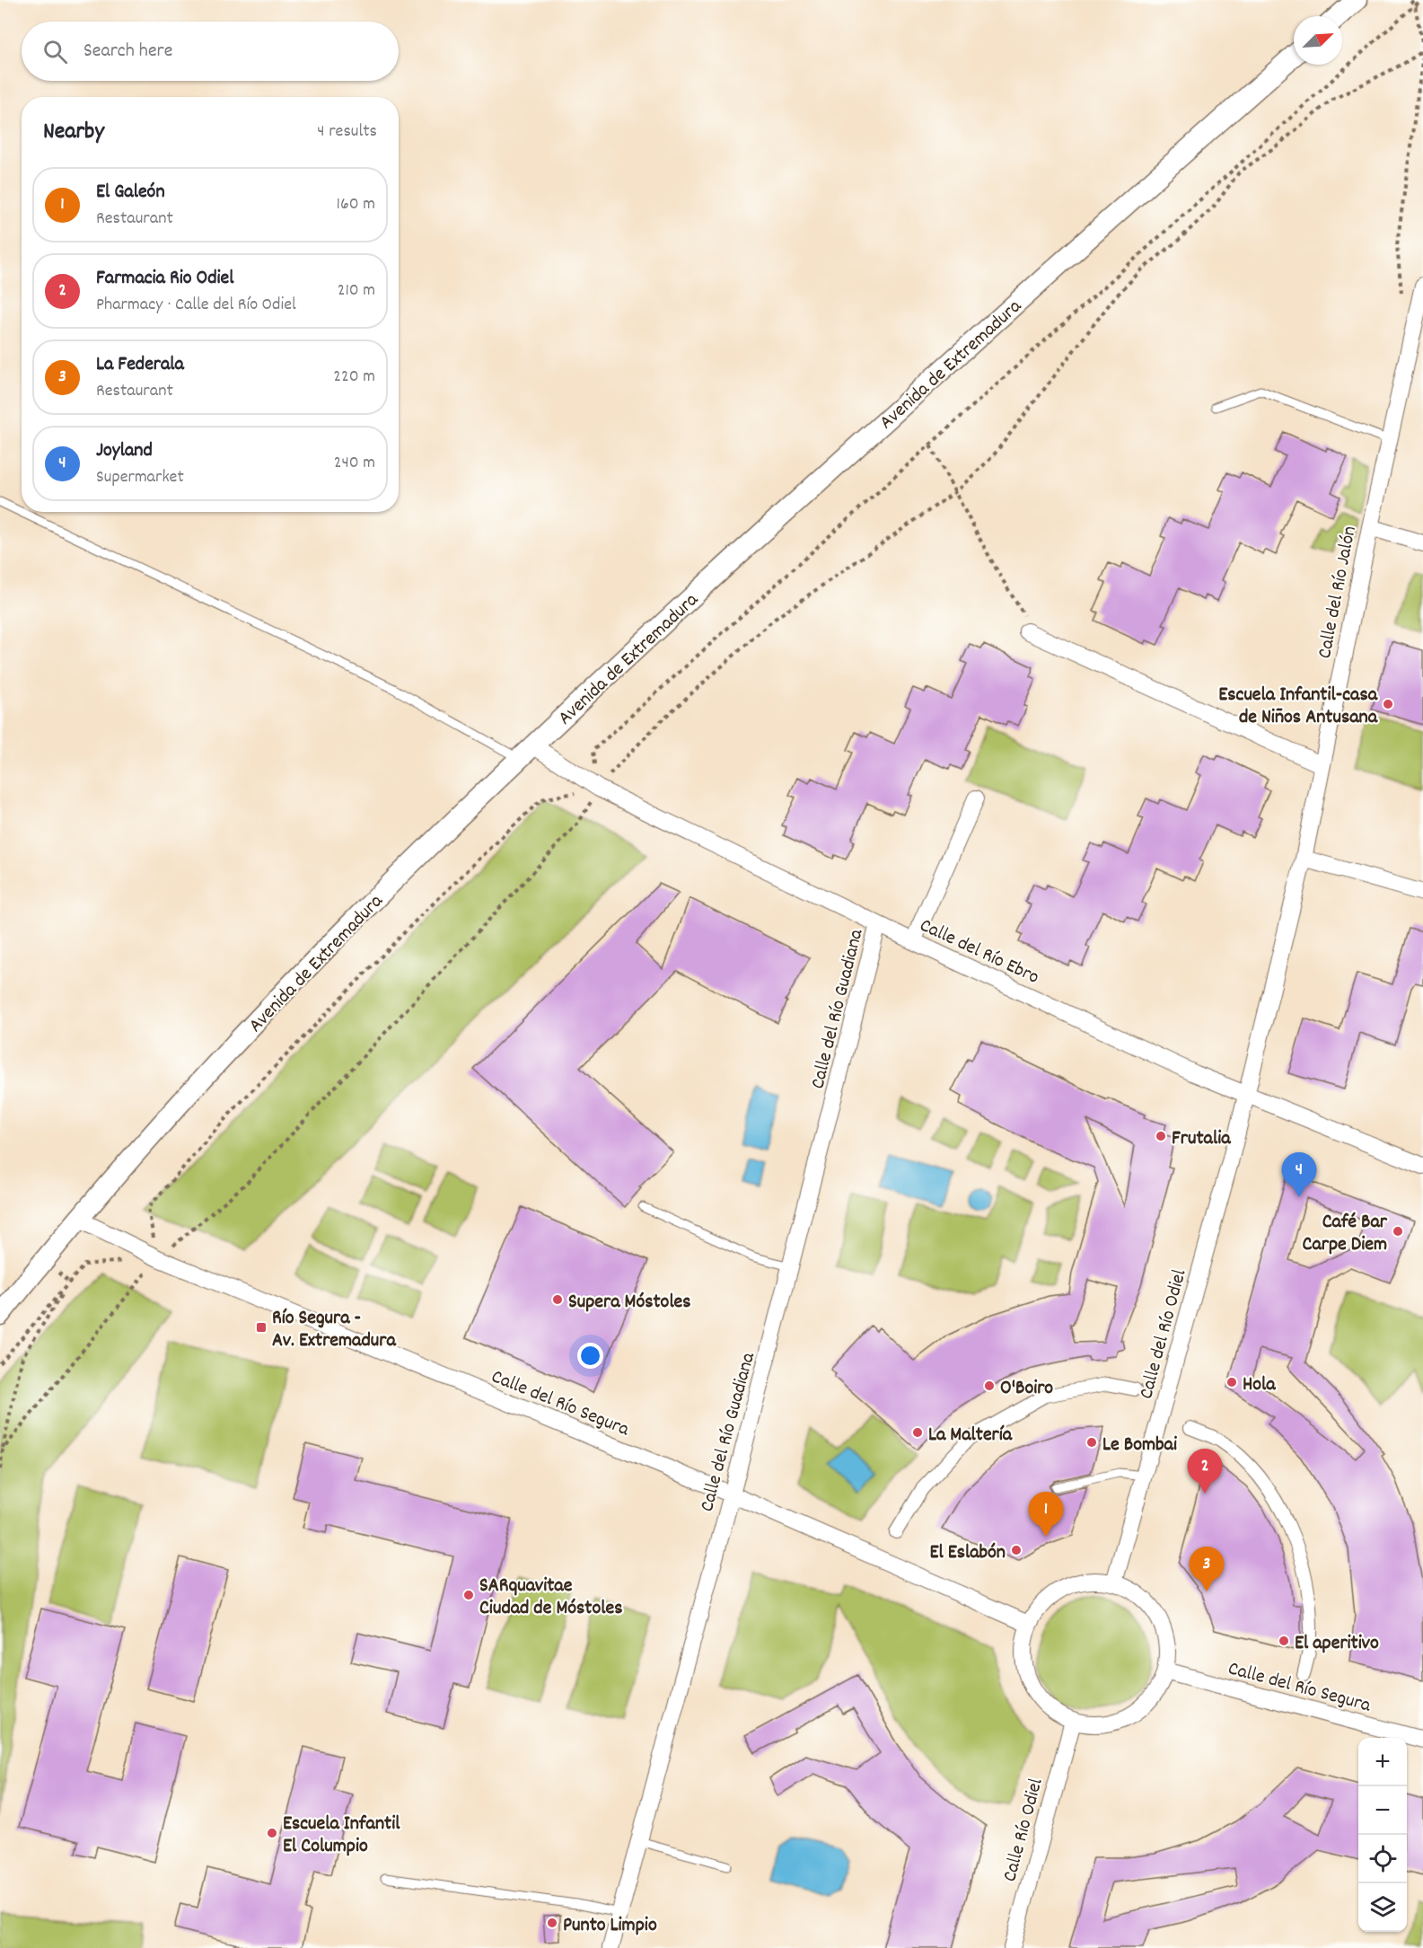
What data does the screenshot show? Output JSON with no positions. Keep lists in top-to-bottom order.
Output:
{
  "streets": {
    "street": [
      "Avenida de Extremadura",
      "Calle del Río Jalón",
      "Calle del Río Ebro",
      "Calle del Río Guadiana",
      "Calle del Río Odiel",
      "Calle del Río Segura",
      "Calle Río Odiel"
    ]
  },
  "crossings": [
    ["Avenida de Extremadura", "Calle del Río Ebro"],
    ["Avenida de Extremadura", "Calle del Río Segura"],
    ["Calle del Río Jalón", "Calle del Río Ebro"],
    ["Calle del Río Jalón", "Calle del Río Odiel"],
    ["Calle del Río Ebro", "Calle del Río Guadiana"],
    ["Calle del Río Ebro", "Calle del Río Odiel"],
    ["Calle del Río Guadiana", "Calle del Río Segura"],
    ["Calle del Río Odiel", "Calle del Río Segura"],
    ["Calle del Río Odiel", "Calle Río Odiel"],
    ["Calle del Río Segura", "Calle Río Odiel"]
  ],
  "places": {
    "other": [
      "Escuela Infantil-casa de Niños Antusana",
      "Frutalia",
      "Café Bar Carpe Diem",
      "Supera Móstoles",
      "Hola",
      "O'Boiro",
      "La Maltería",
      "Le Bombai",
      "El Eslabón",
      "SARquavitae Ciudad de Móstoles",
      "El aperitivo",
      "Escuela Infantil El Columpio",
      "Punto Limpio"
    ],
    "transit": ["Río Segura - Av. Extremadura"]
  },
  "north": "top right",
  "page": {
    "search": "Search here",
    "heading": ["Nearby", "4 results"],
    "list": [
      {
        "mark": "1",
        "name": "El Galeón",
        "note": "Restaurant",
        "value": "160 m"
      },
      {
        "mark": "2",
        "name": "Farmacia Rio Odiel",
        "note": "Pharmacy · Calle del Río Odiel",
        "value": "210 m"
      },
      {
        "mark": "3",
        "name": "La Federala",
        "note": "Restaurant",
        "value": "220 m"
      },
      {
        "mark": "4",
        "name": "Joyland",
        "note": "Supermarket",
        "value": "240 m"
      }
    ],
    "pins": [
      "4",
      "2",
      "1",
      "3"
    ],
    "map_buttons": ["+", "−"]
  }
}
